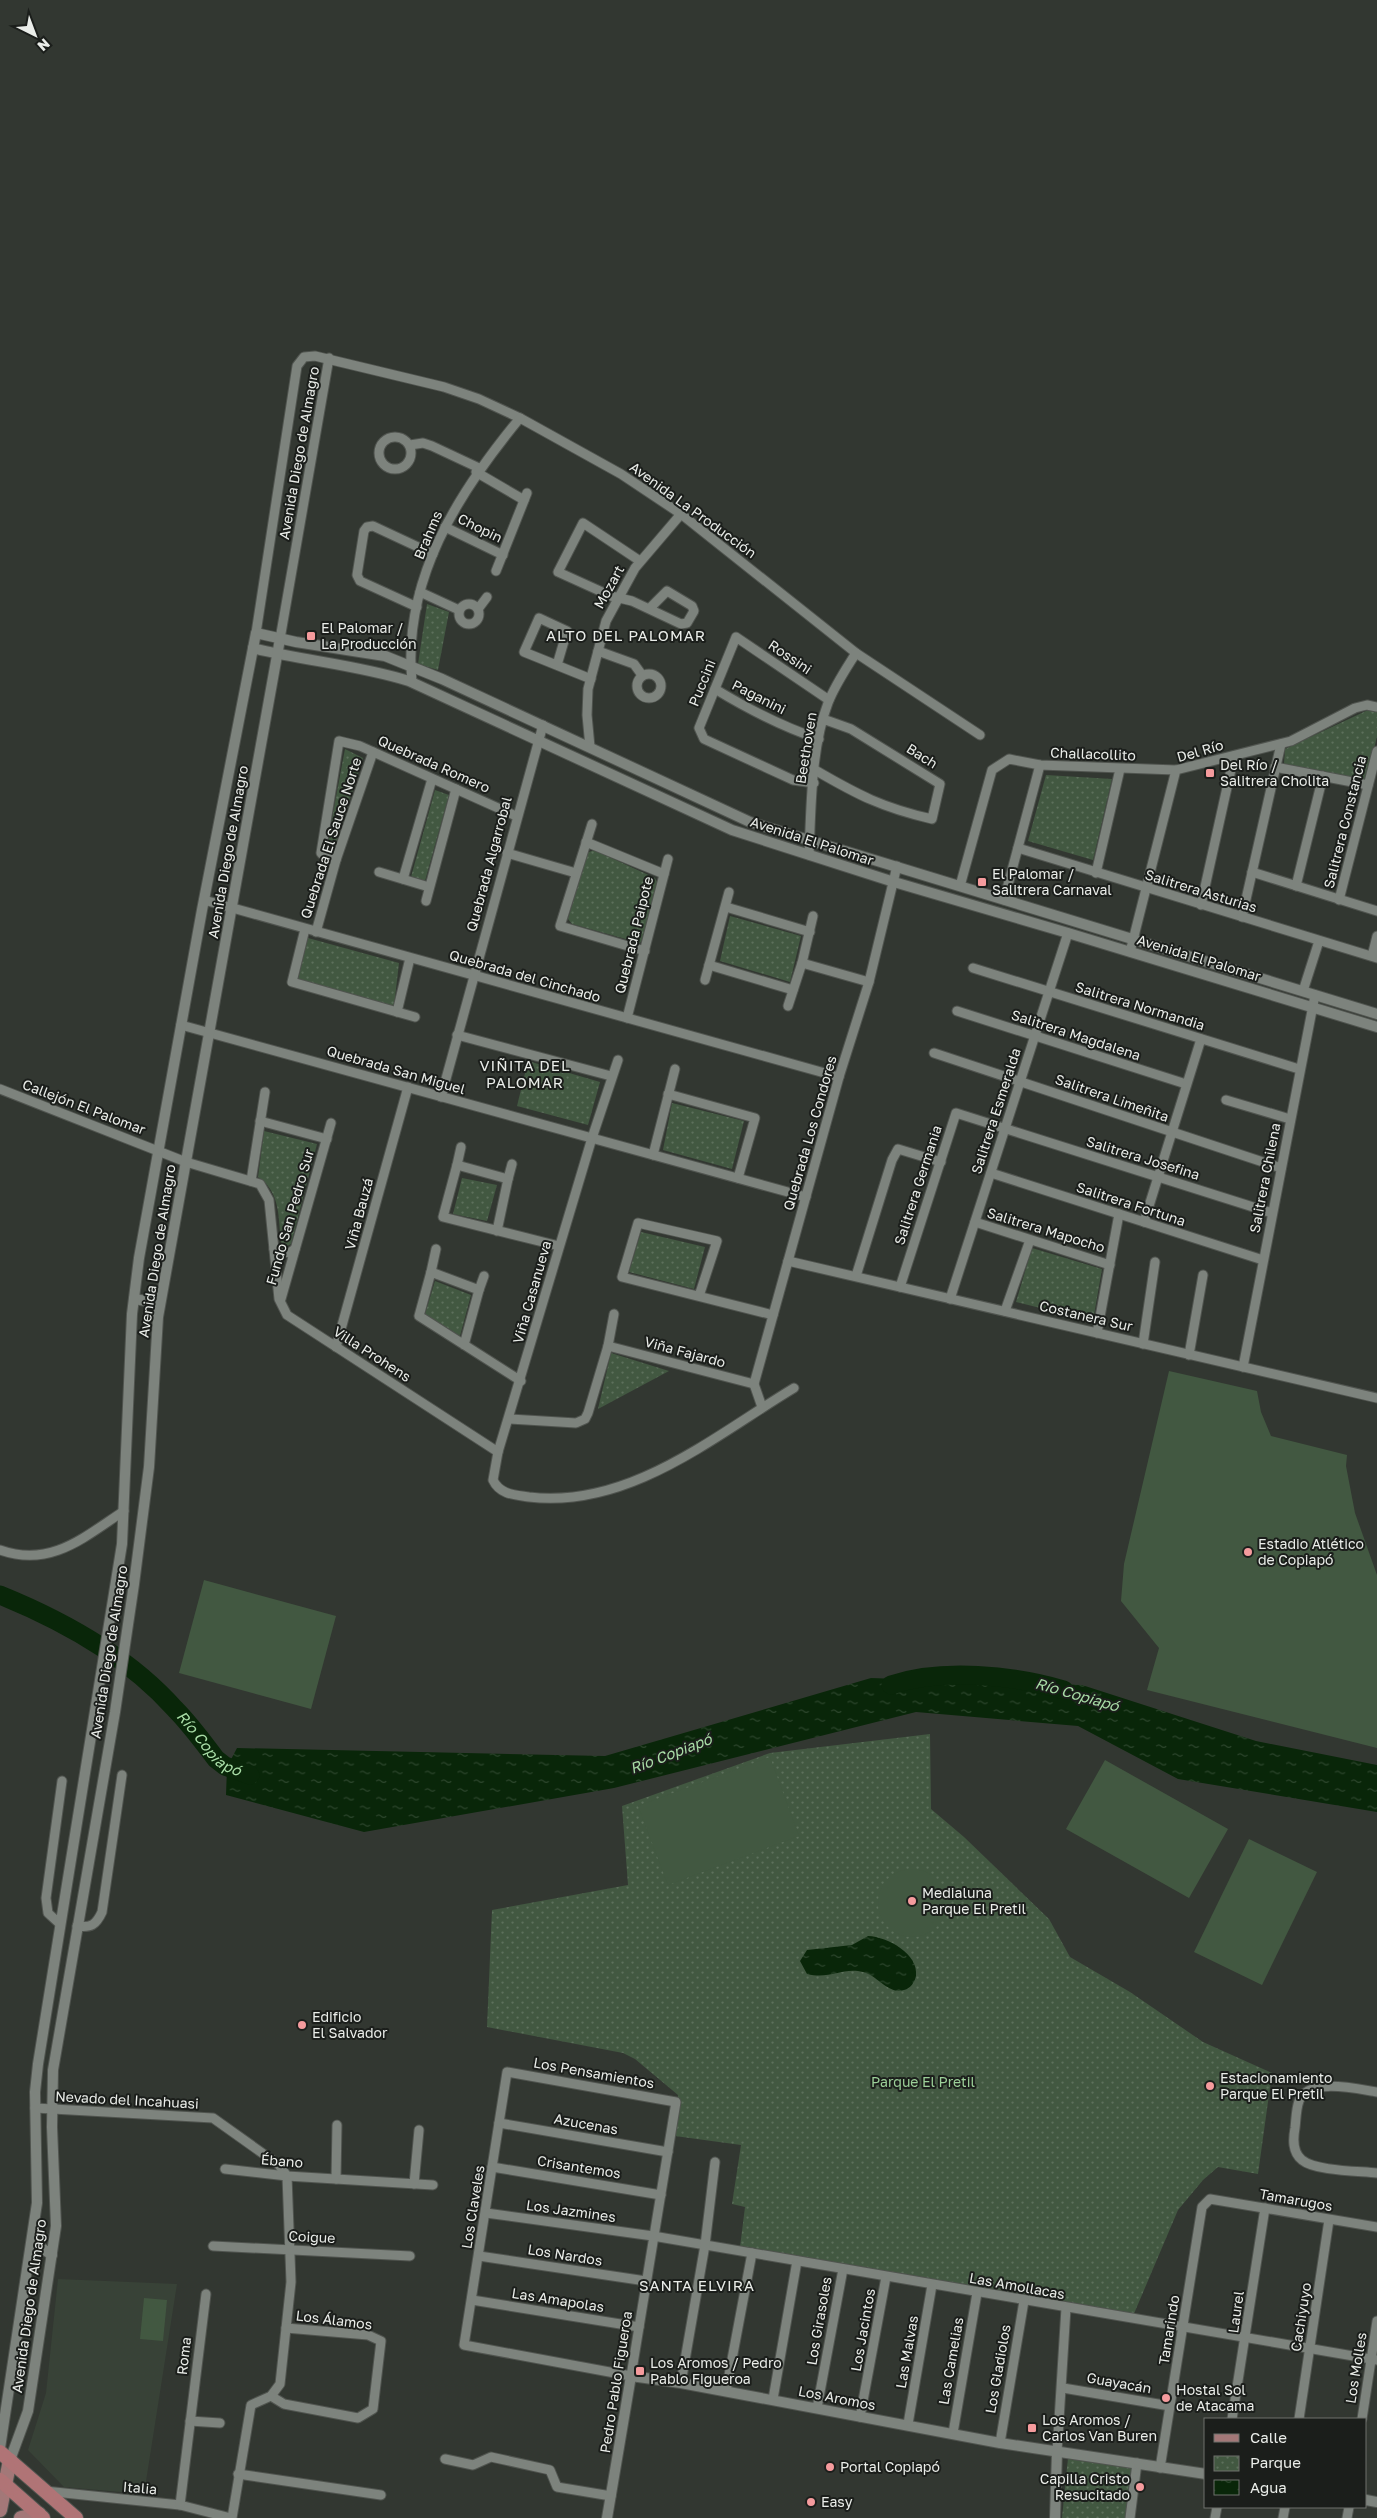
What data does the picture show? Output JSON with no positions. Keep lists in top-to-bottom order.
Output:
{
  "streets": {
    "street": [
      "Avenida Diego de Almagro",
      "Avenida La Producción",
      "Chopin",
      "Brahms",
      "Mozart",
      "Rossini",
      "Puccini",
      "Paganini",
      "Beethoven",
      "Del Río",
      "Challacollito",
      "Bach",
      "Quebrada Romero",
      "Salitrera Constancia",
      "Quebrada El Sauce Norte",
      "Avenida El Palomar",
      "Quebrada Algarrobal",
      "Salitrera Asturias",
      "Quebrada Paipote",
      "Quebrada del Cinchado",
      "Salitrera Normandia",
      "Salitrera Magdalena",
      "Quebrada San Miguel",
      "Salitrera Limeñita",
      "Callejón El Palomar",
      "Salitrera Esmeralda",
      "Quebrada Los Condores",
      "Salitrera Josefina",
      "Salitrera Chilena",
      "Salitrera Germania",
      "Salitrera Fortuna",
      "Viña Bauzá",
      "Fundo San Pedro Sur",
      "Salitrera Mapocho",
      "Viña Casanueva",
      "Costanera Sur",
      "Viña Fajardo",
      "Villa Prohens",
      "Los Pensamientos",
      "Nevado del Incahuasi",
      "Azucenas",
      "Ébano",
      "Crisantemos",
      "Tamarugos",
      "Los Claveles",
      "Los Jazmines",
      "Coigue",
      "Los Nardos",
      "Las Amollacas",
      "Las Amapolas",
      "Laurel",
      "Cachiyuyo",
      "Los Álamos",
      "Los Girasoles",
      "Los Jacintos",
      "Tamarindo",
      "Las Malvas",
      "Roma",
      "Las Camelias",
      "Los Molles",
      "Los Gladiolos",
      "Pedro Pablo Figueroa",
      "Guayacán",
      "Los Aromos",
      "Italia"
    ]
  },
  "crossings": [
    ["Avenida Diego de Almagro", "Avenida La Producción"],
    ["Avenida Diego de Almagro", "Avenida El Palomar"],
    ["Avenida Diego de Almagro", "Quebrada del Cinchado"],
    ["Avenida Diego de Almagro", "Quebrada San Miguel"],
    ["Avenida Diego de Almagro", "Callejón El Palomar"],
    ["Avenida Diego de Almagro", "Nevado del Incahuasi"],
    ["Avenida La Producción", "Brahms"],
    ["Avenida La Producción", "Mozart"],
    ["Avenida La Producción", "Beethoven"],
    ["Chopin", "Brahms"],
    ["Brahms", "Avenida El Palomar"],
    ["Mozart", "Avenida El Palomar"],
    ["Rossini", "Puccini"],
    ["Rossini", "Beethoven"],
    ["Puccini", "Paganini"],
    ["Puccini", "Beethoven"],
    ["Paganini", "Beethoven"],
    ["Beethoven", "Bach"],
    ["Beethoven", "Avenida El Palomar"],
    ["Del Río", "Challacollito"],
    ["Del Río", "Avenida El Palomar"],
    ["Del Río", "Salitrera Asturias"],
    ["Challacollito", "Avenida El Palomar"],
    ["Quebrada Romero", "Quebrada El Sauce Norte"],
    ["Quebrada Romero", "Quebrada Algarrobal"],
    ["Quebrada El Sauce Norte", "Quebrada del Cinchado"],
    ["Avenida El Palomar", "Quebrada Algarrobal"],
    ["Avenida El Palomar", "Salitrera Esmeralda"],
    ["Avenida El Palomar", "Quebrada Los Condores"],
    ["Avenida El Palomar", "Salitrera Chilena"],
    ["Quebrada Algarrobal", "Quebrada del Cinchado"],
    ["Quebrada Algarrobal", "Quebrada San Miguel"],
    ["Quebrada Paipote", "Quebrada del Cinchado"],
    ["Quebrada del Cinchado", "Quebrada Los Condores"],
    ["Salitrera Normandia", "Salitrera Esmeralda"],
    ["Salitrera Normandia", "Salitrera Chilena"],
    ["Salitrera Magdalena", "Salitrera Esmeralda"],
    ["Quebrada San Miguel", "Quebrada Los Condores"],
    ["Quebrada San Miguel", "Viña Bauzá"],
    ["Quebrada San Miguel", "Viña Casanueva"],
    ["Salitrera Limeñita", "Salitrera Esmeralda"],
    ["Salitrera Limeñita", "Salitrera Chilena"],
    ["Salitrera Esmeralda", "Salitrera Josefina"],
    ["Salitrera Esmeralda", "Salitrera Germania"],
    ["Salitrera Esmeralda", "Salitrera Fortuna"],
    ["Salitrera Esmeralda", "Salitrera Mapocho"],
    ["Salitrera Esmeralda", "Costanera Sur"],
    ["Quebrada Los Condores", "Costanera Sur"],
    ["Quebrada Los Condores", "Viña Fajardo"],
    ["Salitrera Josefina", "Salitrera Chilena"],
    ["Salitrera Josefina", "Salitrera Germania"],
    ["Salitrera Chilena", "Salitrera Fortuna"],
    ["Salitrera Chilena", "Costanera Sur"],
    ["Salitrera Germania", "Costanera Sur"],
    ["Viña Bauzá", "Villa Prohens"],
    ["Fundo San Pedro Sur", "Villa Prohens"],
    ["Viña Casanueva", "Villa Prohens"],
    ["Los Pensamientos", "Los Claveles"],
    ["Los Pensamientos", "Pedro Pablo Figueroa"],
    ["Nevado del Incahuasi", "Ébano"],
    ["Azucenas", "Los Claveles"],
    ["Azucenas", "Pedro Pablo Figueroa"],
    ["Crisantemos", "Los Claveles"],
    ["Crisantemos", "Pedro Pablo Figueroa"],
    ["Tamarugos", "Laurel"],
    ["Tamarugos", "Cachiyuyo"],
    ["Tamarugos", "Tamarindo"],
    ["Los Claveles", "Los Jazmines"],
    ["Los Claveles", "Los Nardos"],
    ["Los Claveles", "Las Amapolas"],
    ["Los Claveles", "Los Aromos"],
    ["Los Jazmines", "Las Amollacas"],
    ["Los Jazmines", "Pedro Pablo Figueroa"],
    ["Los Nardos", "Pedro Pablo Figueroa"],
    ["Las Amollacas", "Laurel"],
    ["Las Amollacas", "Cachiyuyo"],
    ["Las Amollacas", "Los Girasoles"],
    ["Las Amollacas", "Los Jacintos"],
    ["Las Amollacas", "Tamarindo"],
    ["Las Amollacas", "Las Malvas"],
    ["Las Amollacas", "Las Camelias"],
    ["Las Amollacas", "Los Molles"],
    ["Las Amollacas", "Los Gladiolos"],
    ["Las Amollacas", "Pedro Pablo Figueroa"],
    ["Las Amapolas", "Pedro Pablo Figueroa"],
    ["Los Girasoles", "Los Aromos"],
    ["Los Jacintos", "Los Aromos"],
    ["Tamarindo", "Guayacán"],
    ["Tamarindo", "Los Aromos"],
    ["Las Malvas", "Los Aromos"],
    ["Roma", "Italia"],
    ["Las Camelias", "Los Aromos"],
    ["Los Gladiolos", "Los Aromos"],
    ["Pedro Pablo Figueroa", "Los Aromos"]
  ],
  "districts": ["ALTO DEL PALOMAR", "VIÑITA DEL PALOMAR", "SANTA ELVIRA"],
  "water": ["Río Copiapó"],
  "parks": ["Parque El Pretil"],
  "places": {
    "transit": [
      "El Palomar / La Producción",
      "Del Río / Salitrera Cholita",
      "El Palomar / Salitrera Carnaval",
      "Los Aromos / Pedro Pablo Figueroa",
      "Los Aromos / Carlos Van Buren"
    ],
    "other": [
      "Estadio Atlético de Copiapó",
      "Medialuna Parque El Pretil",
      "Edificio El Salvador",
      "Estacionamiento Parque El Pretil",
      "Hostal Sol de Atacama",
      "Portal Copiapó",
      "Capilla Cristo Resucitado",
      "Easy"
    ]
  },
  "legend": ["Calle", "Parque", "Agua"],
  "north": "bottom right"
}
